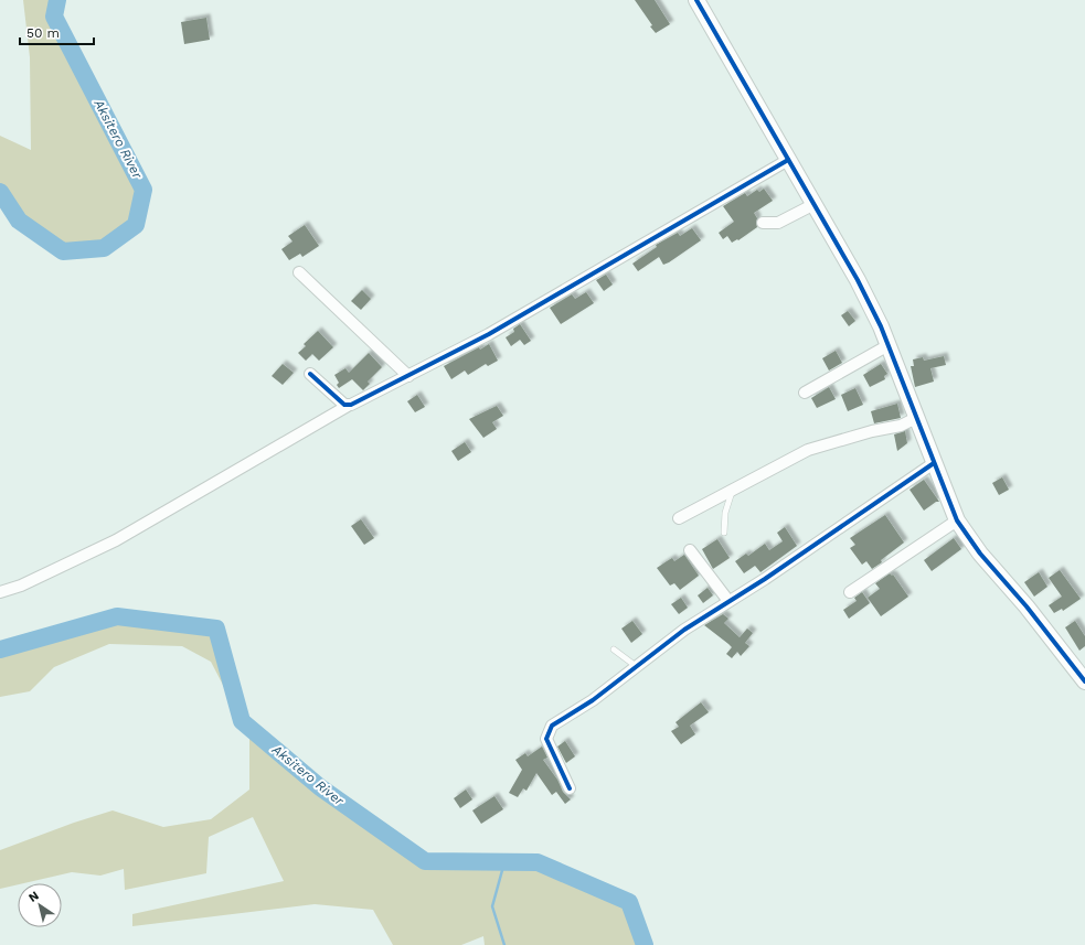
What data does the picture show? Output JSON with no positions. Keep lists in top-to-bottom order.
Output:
{
  "water": ["Aksitero River"],
  "scale_bar": "50 m",
  "north": "top left"
}
